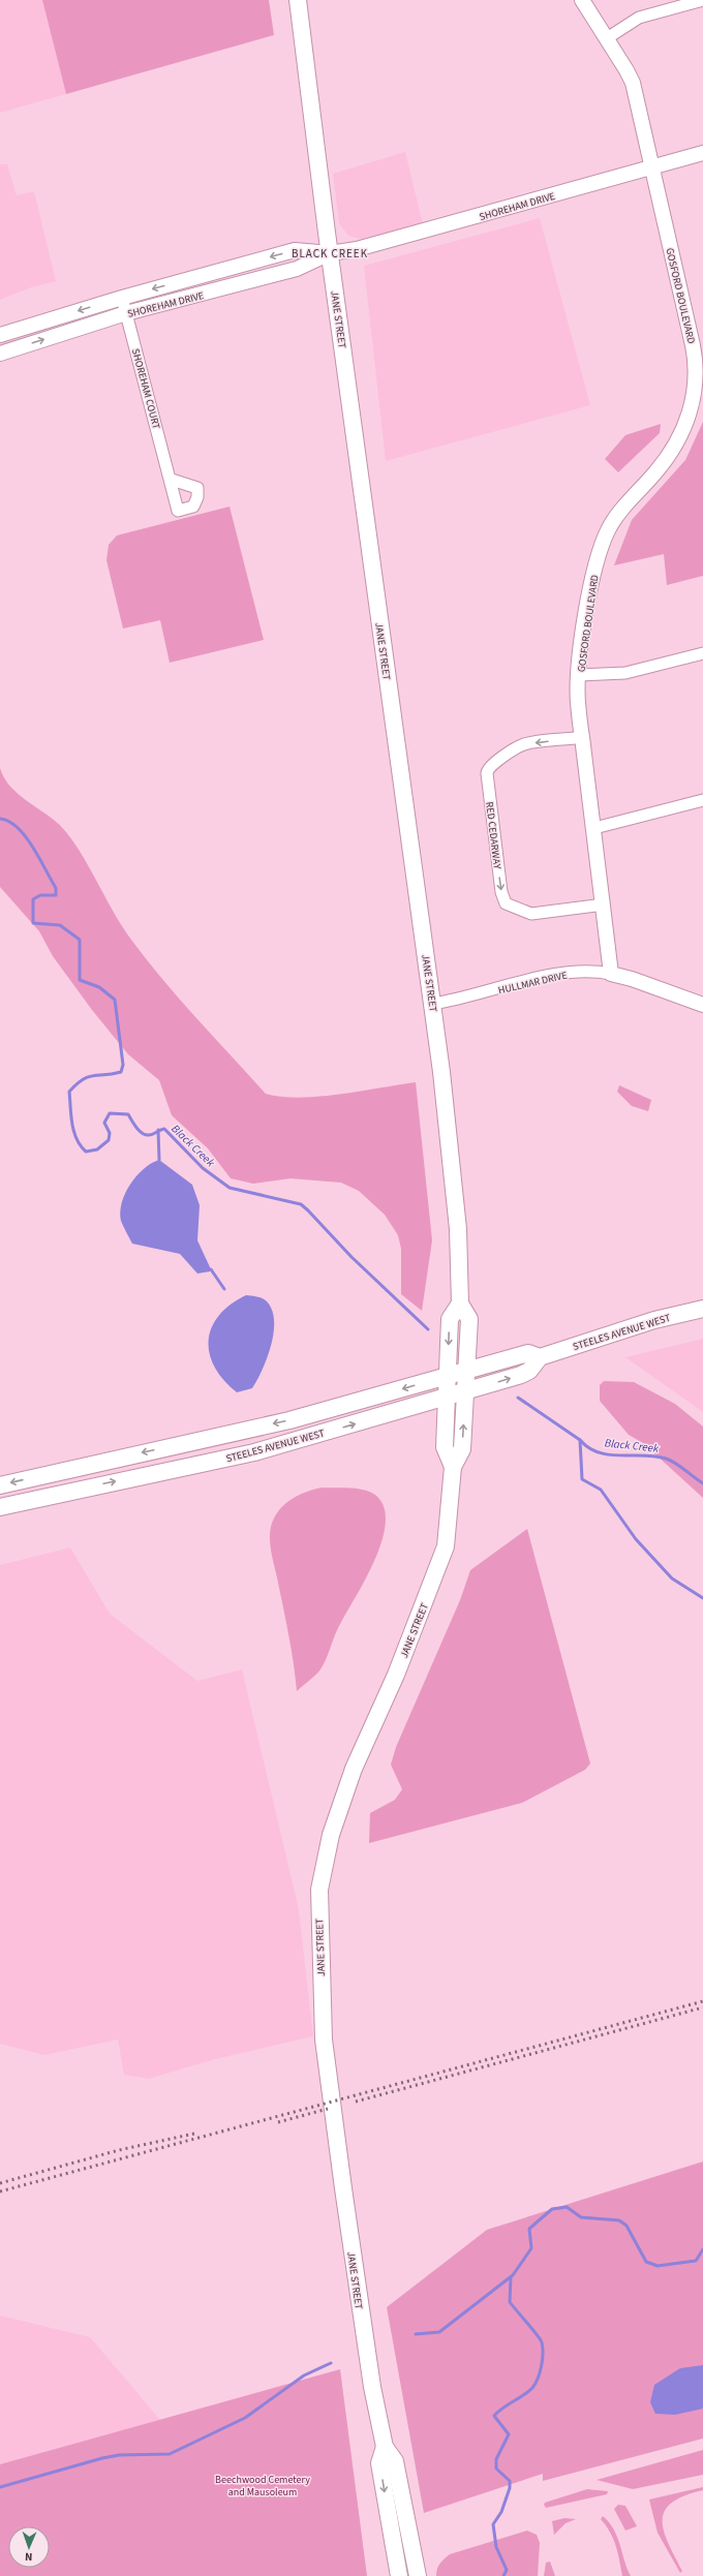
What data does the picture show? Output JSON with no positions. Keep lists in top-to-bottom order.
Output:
{
  "streets": {
    "main road": ["JANE STREET", "STEELES AVENUE WEST"],
    "street": [
      "SHOREHAM DRIVE",
      "GOSFORD BOULEVARD",
      "SHOREHAM COURT",
      "RED CEDARWAY",
      "HULLMAR DRIVE"
    ]
  },
  "crossings": [
    ["SHOREHAM DRIVE", "GOSFORD BOULEVARD"],
    ["SHOREHAM DRIVE", "JANE STREET"],
    ["SHOREHAM DRIVE", "SHOREHAM COURT"],
    ["GOSFORD BOULEVARD", "RED CEDARWAY"],
    ["GOSFORD BOULEVARD", "HULLMAR DRIVE"],
    ["JANE STREET", "HULLMAR DRIVE"],
    ["JANE STREET", "STEELES AVENUE WEST"]
  ],
  "districts": ["BLACK CREEK"],
  "water": ["Black Creek"],
  "parks": ["Beechwood Cemetery and Mausoleum"],
  "north": "bottom"
}
